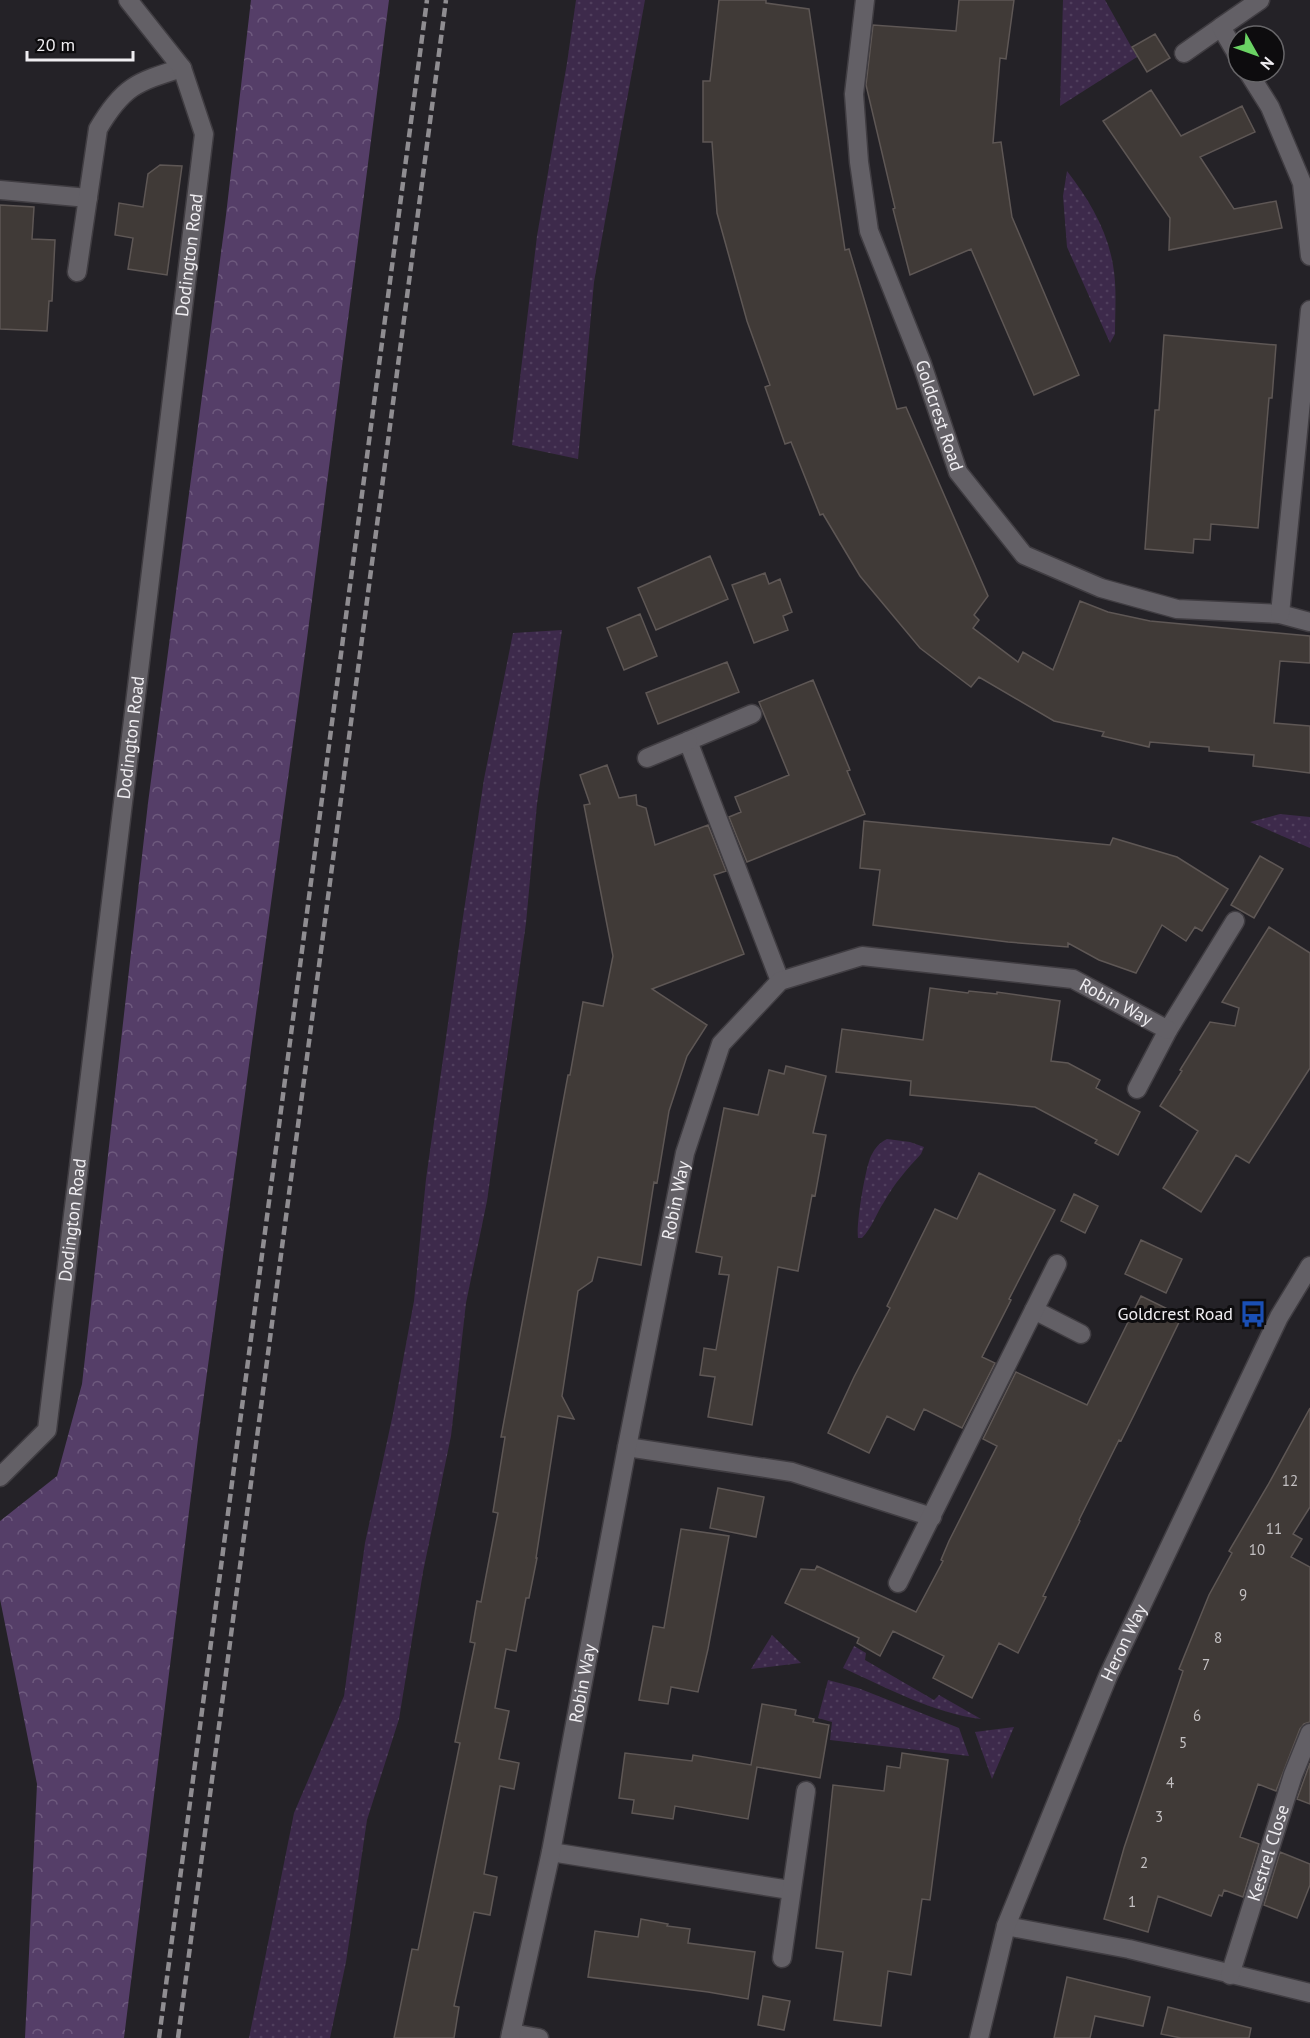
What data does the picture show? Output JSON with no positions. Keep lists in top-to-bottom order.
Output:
{
  "streets": {
    "street": [
      "Dodington Road",
      "Goldcrest Road",
      "Robin Way",
      "Heron Way",
      "Kestrel Close"
    ]
  },
  "places": {
    "bus stop": ["Goldcrest Road"]
  },
  "house_numbers": [
    "12",
    "11",
    "10",
    "9",
    "8",
    "7",
    "6",
    "5",
    "4",
    "3",
    "2",
    "1"
  ],
  "scale_bar": "20 m",
  "north": "bottom right"
}
